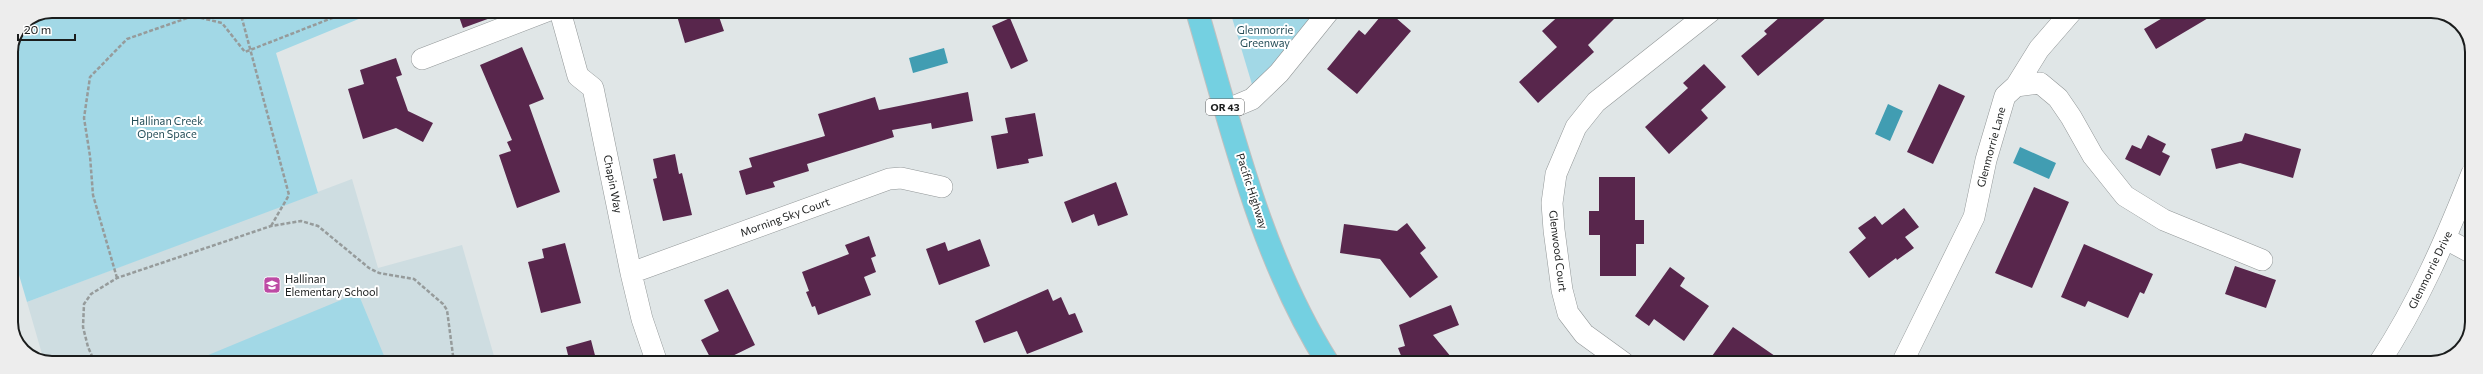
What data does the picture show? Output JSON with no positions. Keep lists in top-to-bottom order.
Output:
{
  "streets": {
    "main road": ["OR 43", "Pacific Highway"],
    "street": [
      "Glenmorrie Lane",
      "Chapin Way",
      "Morning Sky Court",
      "Glenwood Court",
      "Glenmorrie Drive"
    ]
  },
  "crossings": [
    ["Chapin Way", "Morning Sky Court"]
  ],
  "parks": ["Glenmorrie Greenway", "Hallinan Creek Open Space"],
  "places": {
    "school or university": ["Hallinan Elementary School"]
  },
  "scale_bar": "20 m"
}
